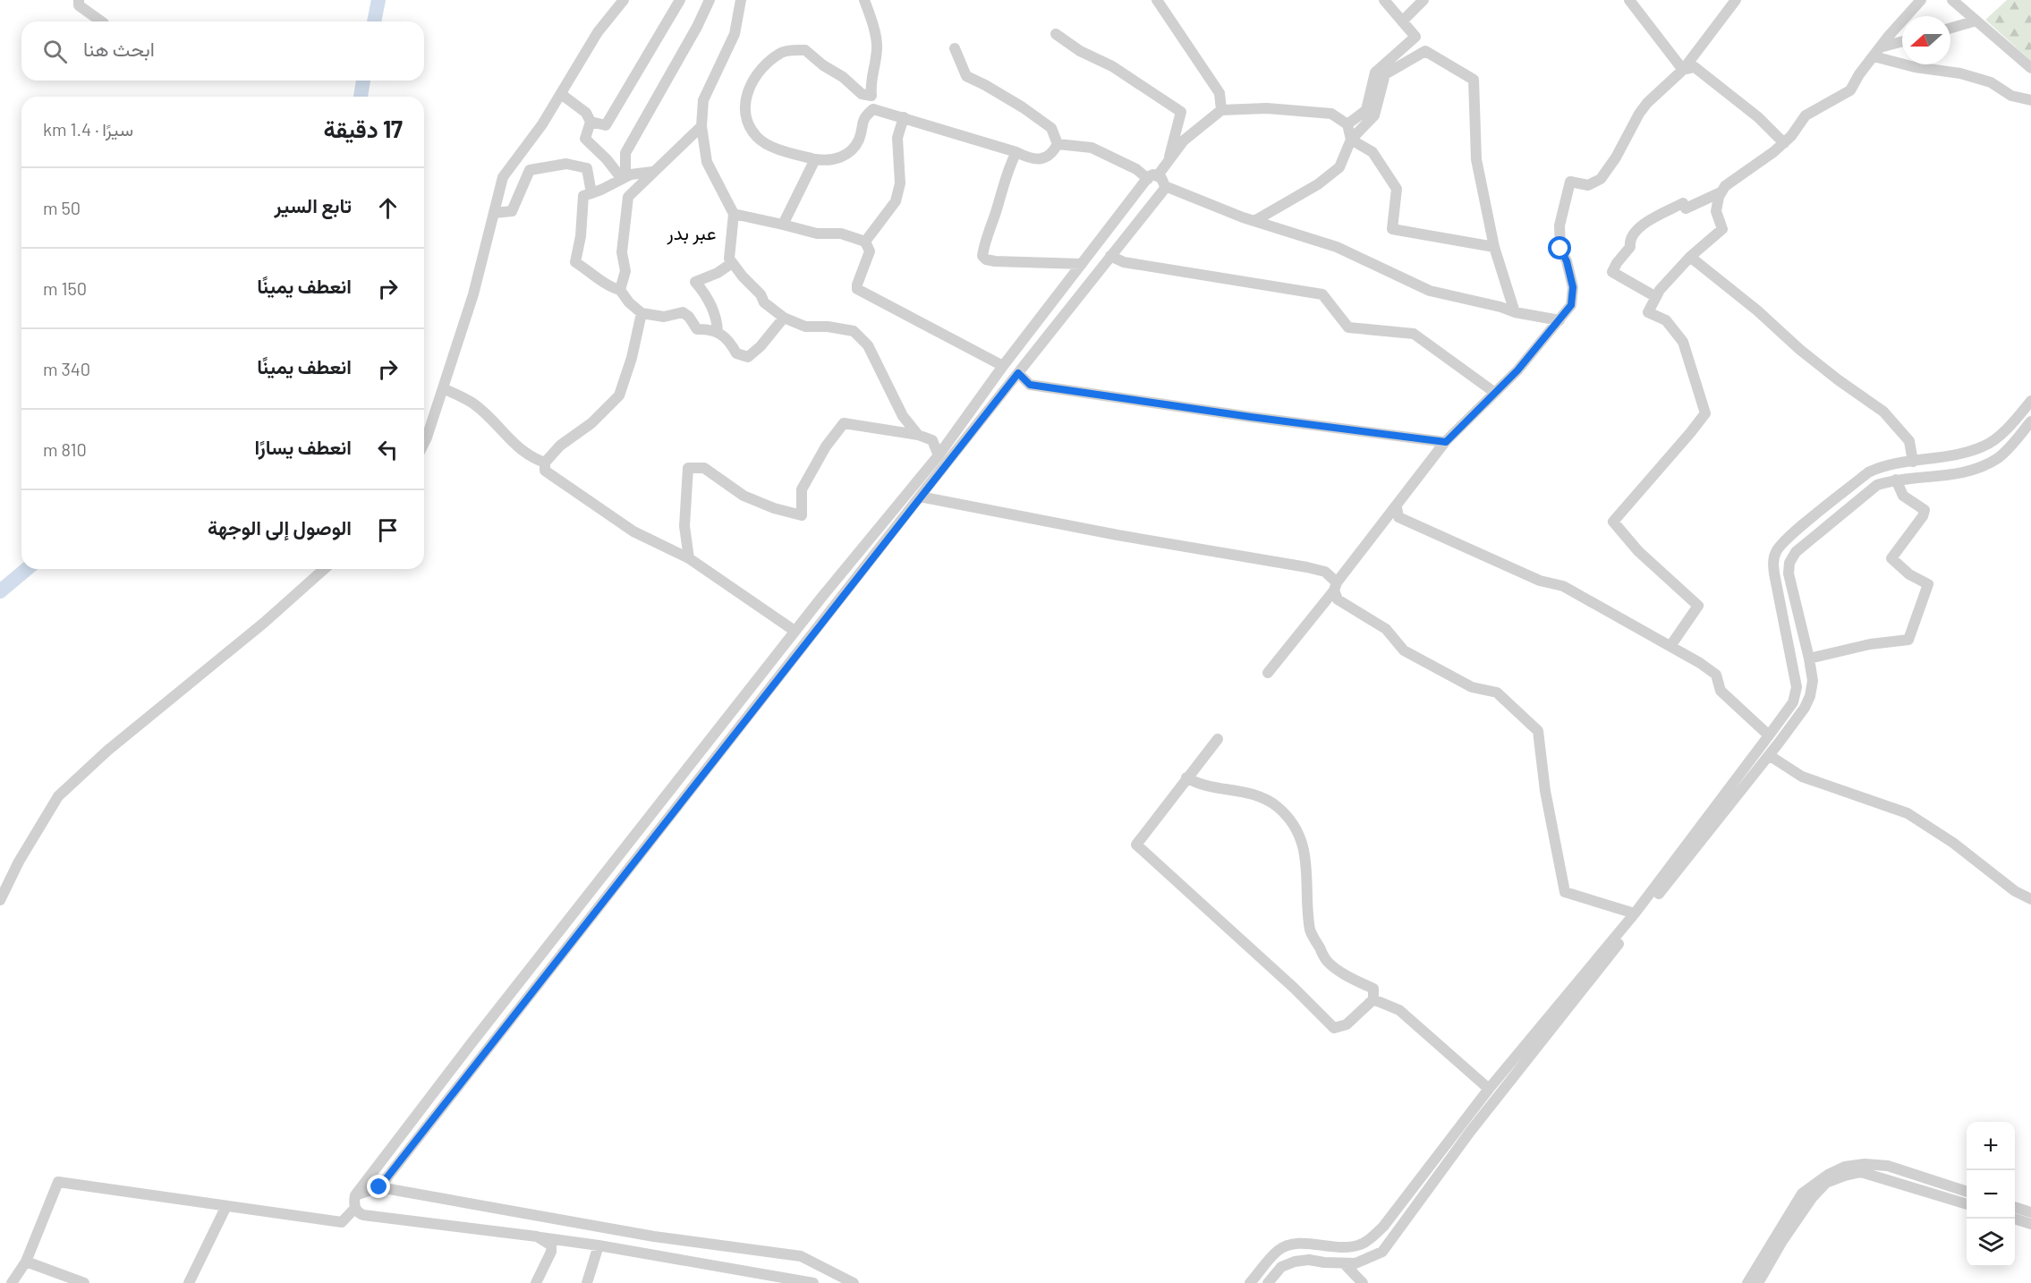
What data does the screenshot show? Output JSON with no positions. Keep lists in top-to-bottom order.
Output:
{
  "districts": ["عبر بدر"],
  "north": "left",
  "page": {
    "search": "ابحث هنا",
    "heading": ["17 دقيقة", "سيرًا · 1.4 km"],
    "list": [
      ["تابع السير", "50 m"],
      ["انعطف يمينًا", "150 m"],
      ["انعطف يمينًا", "340 m"],
      ["انعطف يسارًا", "810 m"],
      "الوصول إلى الوجهة"
    ],
    "map_buttons": ["+", "−"]
  }
}
